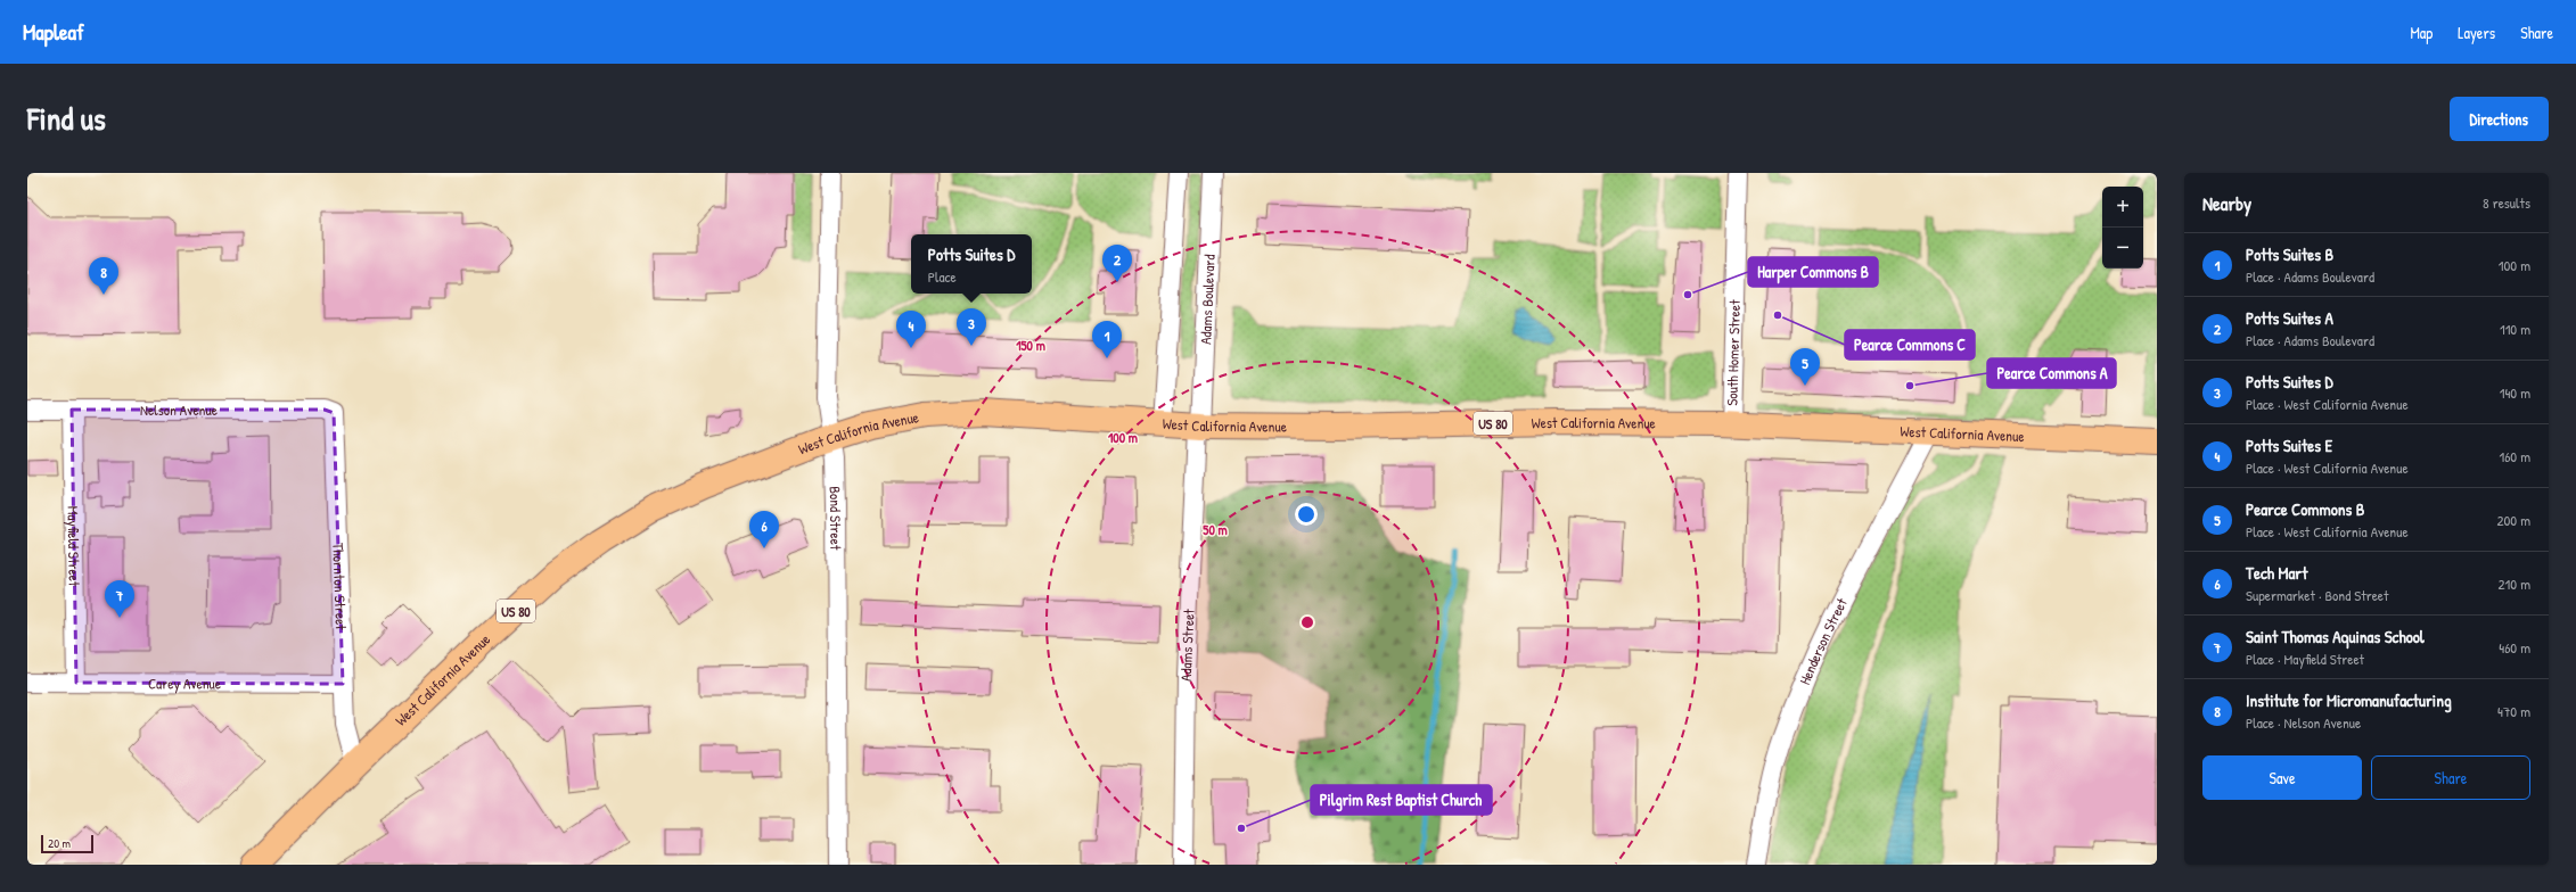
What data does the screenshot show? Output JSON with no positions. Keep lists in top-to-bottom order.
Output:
{
  "streets": {
    "main road": ["US 80", "West California Avenue"],
    "street": [
      "Adams Boulevard",
      "South Homer Street",
      "Nelson Avenue",
      "Bond Street",
      "Mayfield Street",
      "Thornton Street",
      "Henderson Street",
      "Adams Street",
      "Carey Avenue"
    ]
  },
  "crossings": [
    ["Adams Boulevard", "West California Avenue"],
    ["Adams Boulevard", "Adams Street"],
    ["South Homer Street", "West California Avenue"],
    ["Nelson Avenue", "Mayfield Street"],
    ["Nelson Avenue", "Thornton Street"],
    ["West California Avenue", "Bond Street"],
    ["West California Avenue", "Thornton Street"],
    ["West California Avenue", "Henderson Street"],
    ["West California Avenue", "Adams Street"],
    ["Mayfield Street", "Carey Avenue"],
    ["Thornton Street", "Carey Avenue"]
  ],
  "places": [
    "Harper Commons B",
    "Pearce Commons C",
    "Pearce Commons A",
    "Pilgrim Rest Baptist Church"
  ],
  "scale_bar": "20 m",
  "page": {
    "header": "Mapleaf",
    "nav": ["Map", "Layers", "Share"],
    "title": "Find us",
    "buttons": [
      "Directions",
      ["Save", "Share"]
    ],
    "heading": ["Nearby", "8 results"],
    "map_buttons": ["+", "−"],
    "list": [
      {
        "mark": "1",
        "name": "Potts Suites B",
        "note": "Place · Adams Boulevard",
        "value": "100 m"
      },
      {
        "mark": "2",
        "name": "Potts Suites A",
        "note": "Place · Adams Boulevard",
        "value": "110 m"
      },
      {
        "mark": "3",
        "name": "Potts Suites D",
        "note": "Place · West California Avenue",
        "value": "140 m"
      },
      {
        "mark": "4",
        "name": "Potts Suites E",
        "note": "Place · West California Avenue",
        "value": "160 m"
      },
      {
        "mark": "5",
        "name": "Pearce Commons B",
        "note": "Place · West California Avenue",
        "value": "200 m"
      },
      {
        "mark": "6",
        "name": "Tech Mart",
        "note": "Supermarket · Bond Street",
        "value": "210 m"
      },
      {
        "mark": "7",
        "name": "Saint Thomas Aquinas School",
        "note": "Place · Mayfield Street",
        "value": "460 m"
      },
      {
        "mark": "8",
        "name": "Institute for Micromanufacturing",
        "note": "Place · Nelson Avenue",
        "value": "470 m"
      }
    ],
    "popup": ["Potts Suites D", "Place"],
    "pins": [
      "2",
      "8",
      "3",
      "4",
      "1",
      "5",
      "6",
      "7"
    ],
    "scale": "20 m"
  },
  "rings": ["150 m", "100 m", "50 m"]
}
